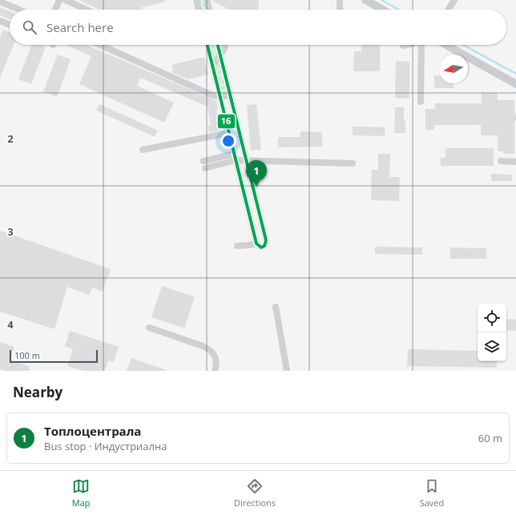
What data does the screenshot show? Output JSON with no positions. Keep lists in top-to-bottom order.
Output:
{
  "lines": ["transit line 16"],
  "scale_bar": "100 m",
  "north": "left",
  "page": {
    "search": "Search here",
    "pins": "1",
    "scale": "100 m",
    "heading": "Nearby",
    "list": [
      {
        "mark": "1",
        "name": "Топлоцентрала",
        "note": "Bus stop · Индустриална",
        "value": "60 m"
      }
    ],
    "nav": ["Map", "Directions", "Saved"]
  },
  "grid": {
    "rows": ["2", "3", "4"]
  }
}
